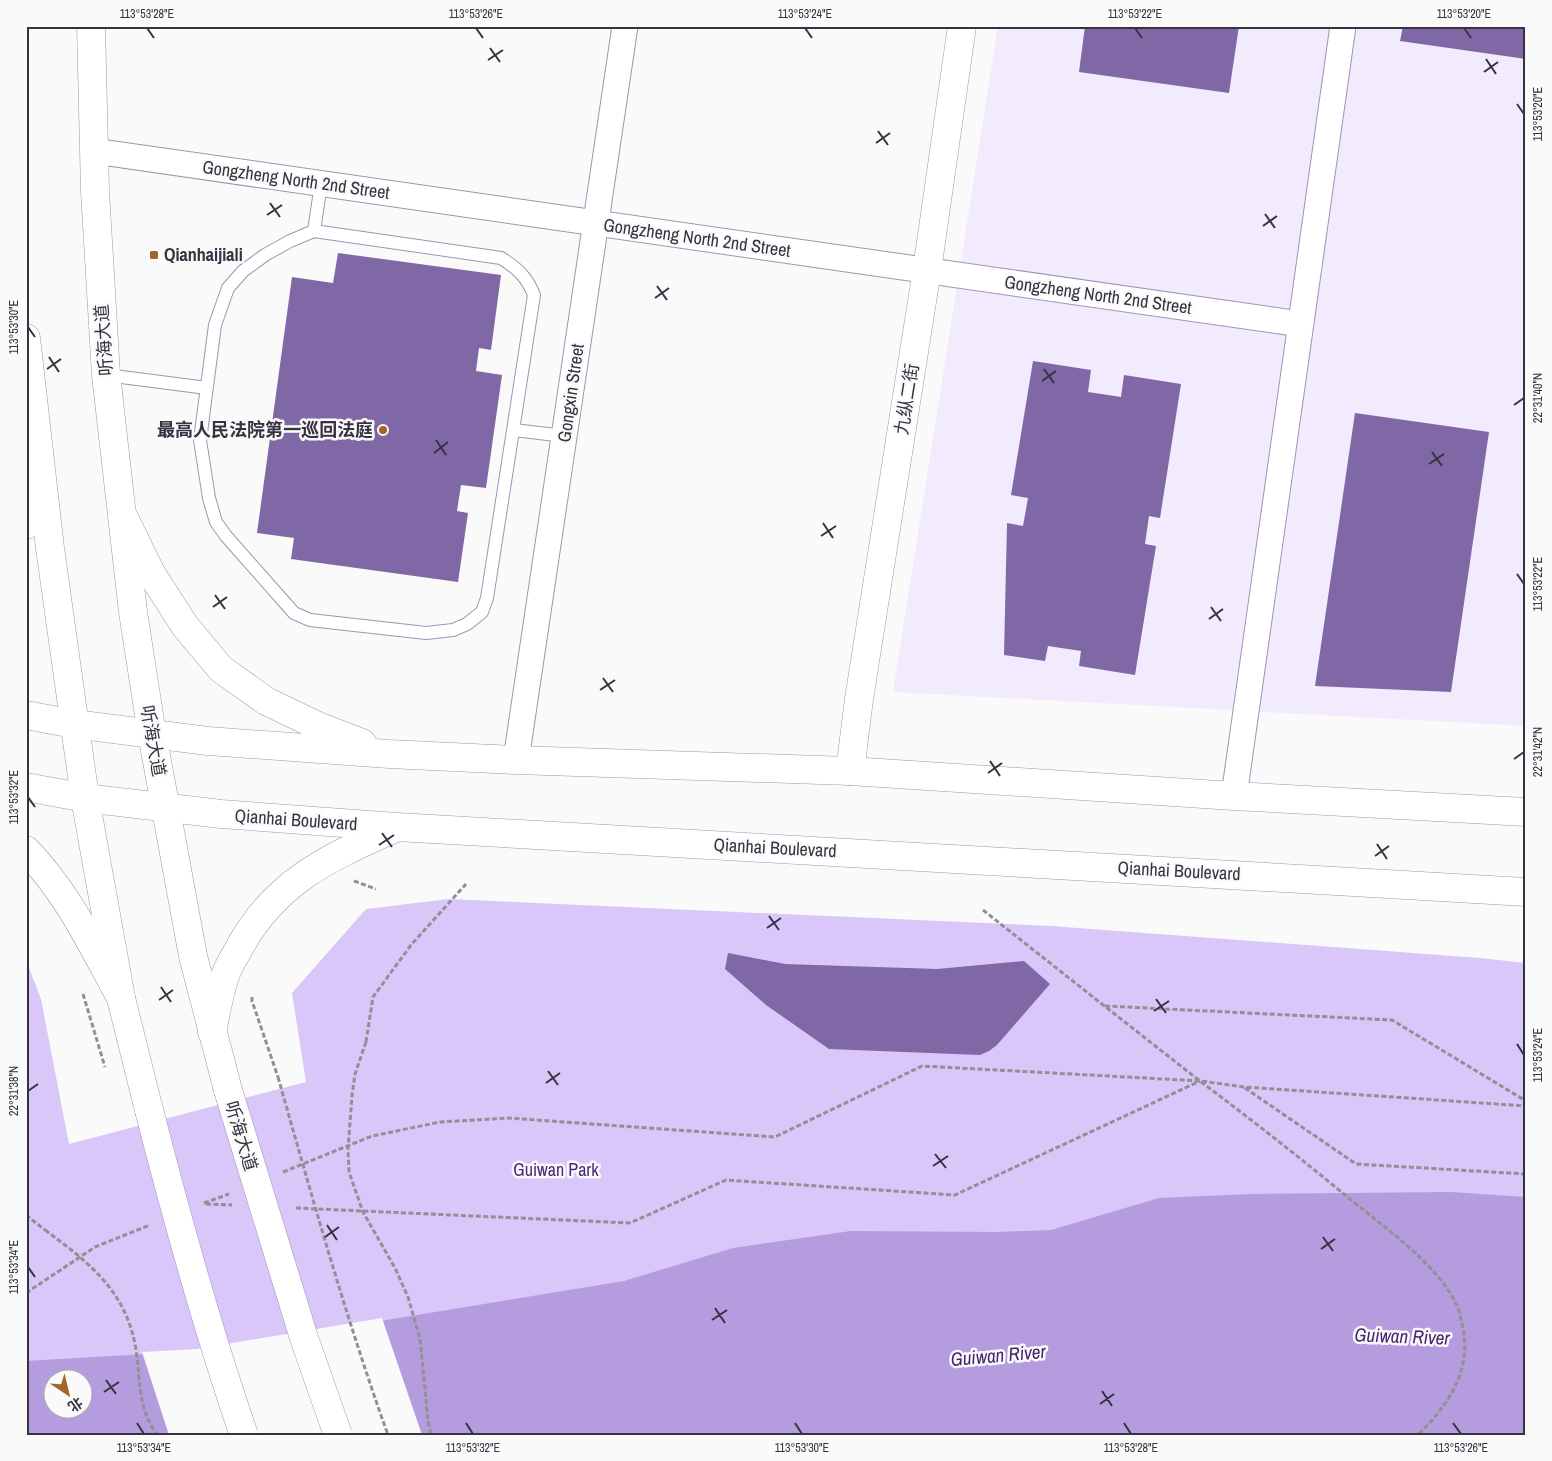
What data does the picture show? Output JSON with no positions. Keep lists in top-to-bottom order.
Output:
{
  "streets": {
    "main road": ["听海大道", "九纵二街", "Qianhai Boulevard"],
    "street": ["Gongzheng North 2nd Street", "Gongxin Street"]
  },
  "crossings": [
    ["Gongzheng North 2nd Street", "听海大道"],
    ["Gongzheng North 2nd Street", "Gongxin Street"],
    ["Gongzheng North 2nd Street", "九纵二街"],
    ["听海大道", "Qianhai Boulevard"]
  ],
  "water": ["Guiwan River"],
  "parks": ["Guiwan Park"],
  "places": {
    "transit": ["Qianhaijiali"],
    "other": ["最高人民法院第一巡回法庭"]
  },
  "north": "bottom right",
  "coordinates": [
    "113°53'28\"E",
    "113°53'26\"E",
    "113°53'24\"E",
    "113°53'22\"E",
    "113°53'20\"E",
    "113°53'30\"E",
    "22°31'40\"N",
    "22°31'42\"N",
    "113°53'32\"E",
    "22°31'38\"N",
    "113°53'34\"E"
  ]
}
